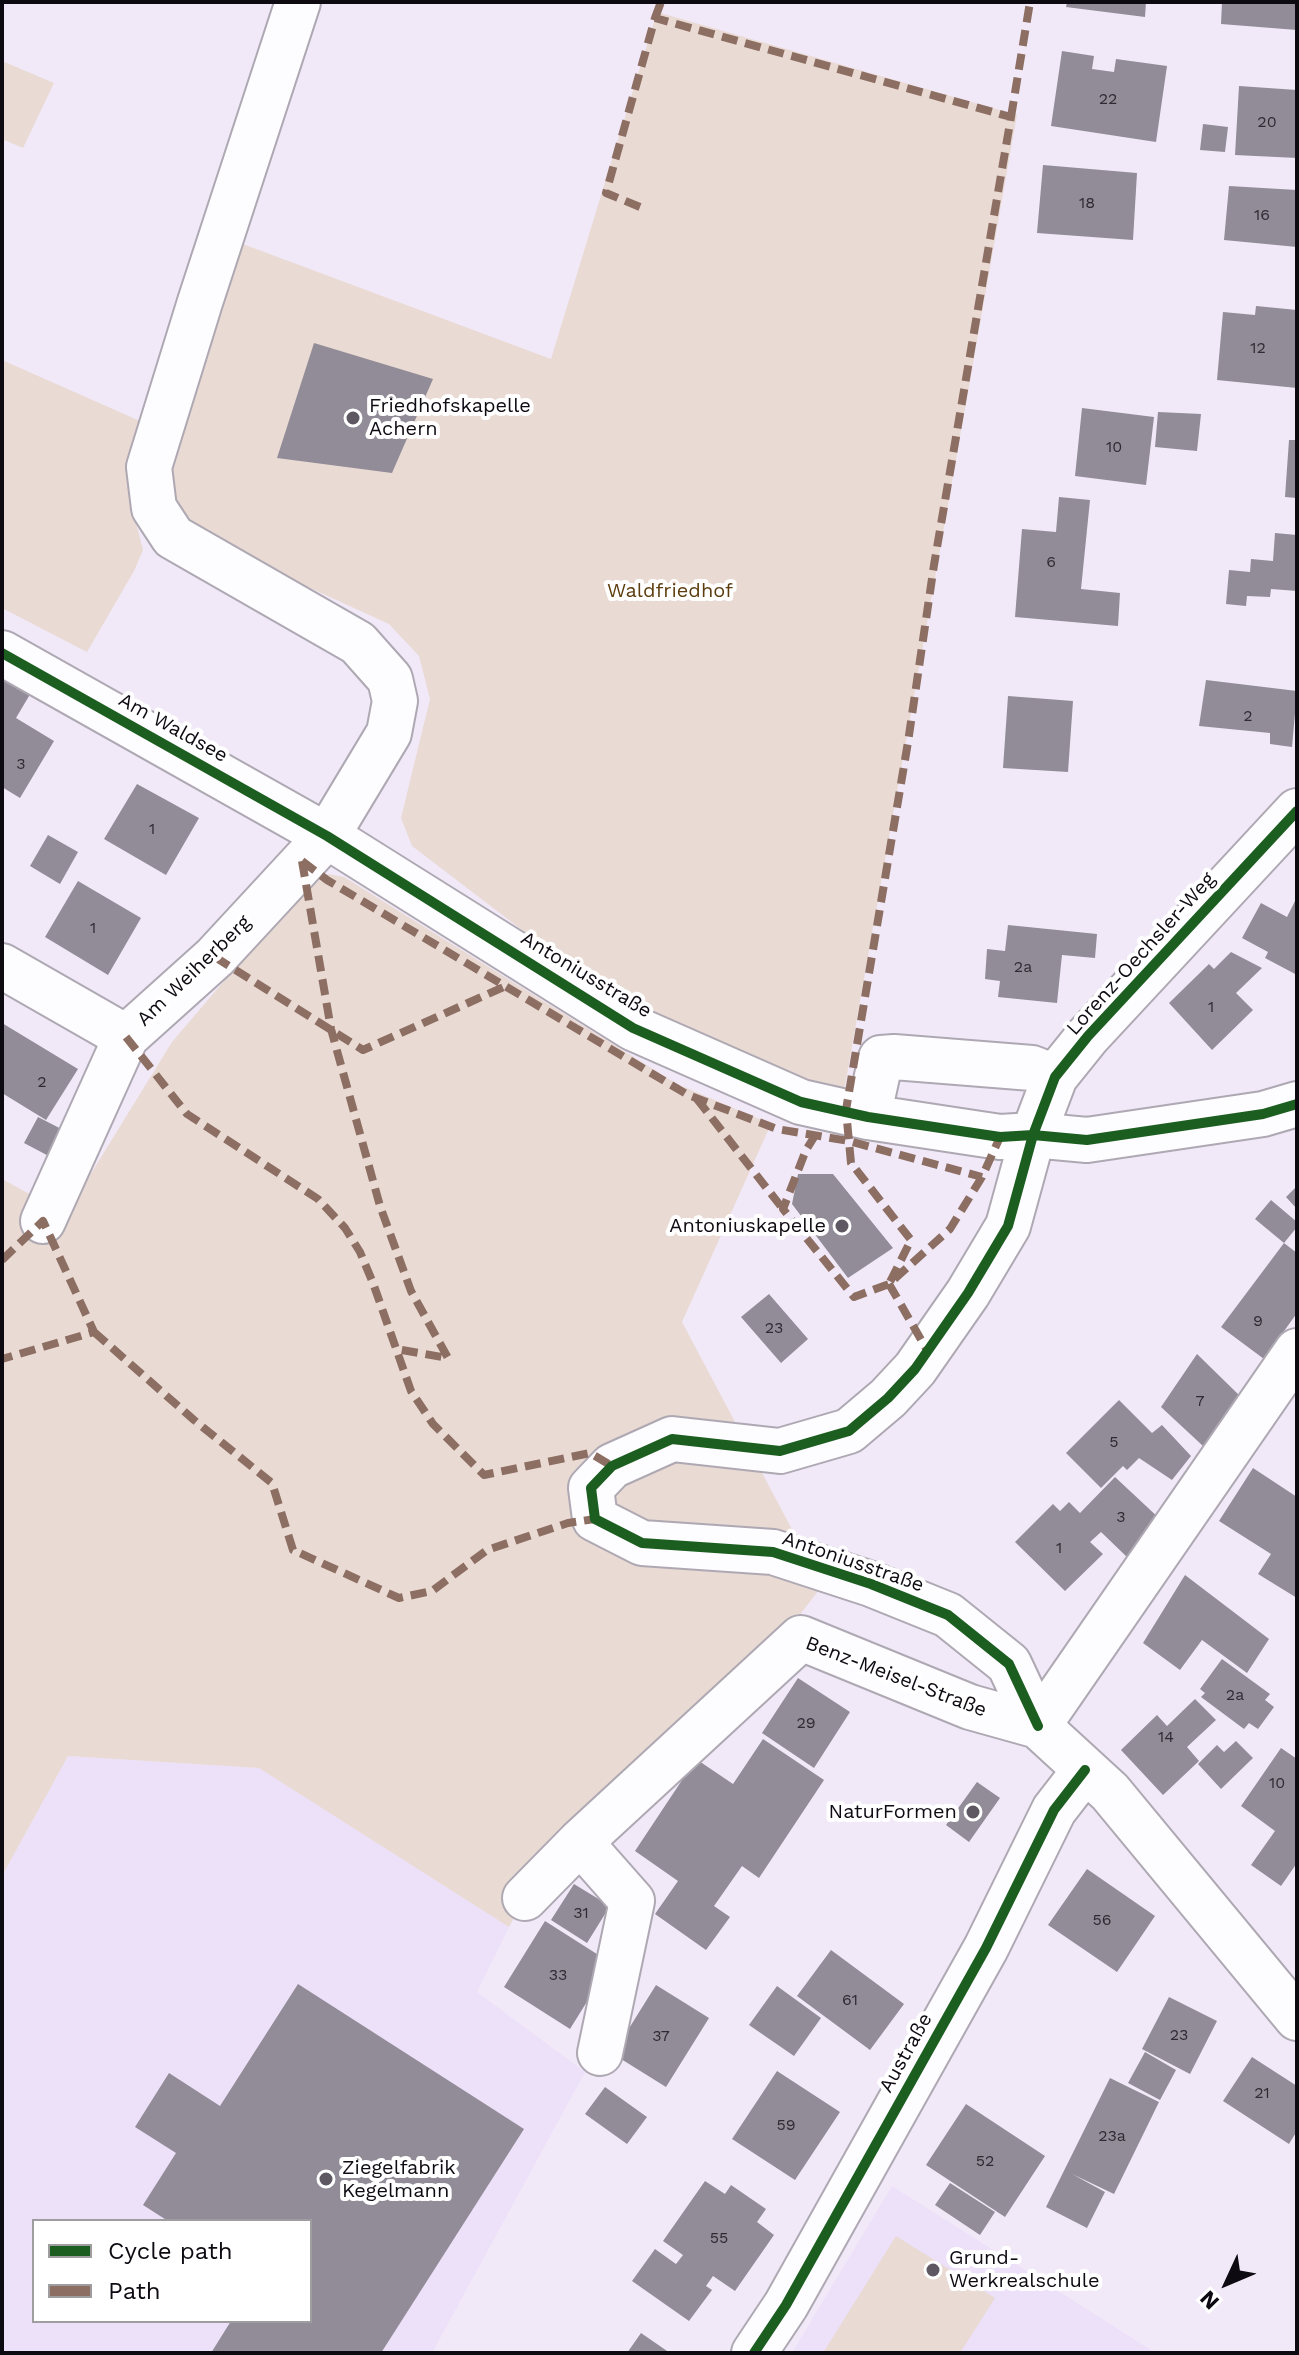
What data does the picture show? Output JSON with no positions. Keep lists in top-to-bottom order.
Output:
{
  "streets": {
    "street": [
      "Am Waldsee",
      "Lorenz-Oechsler-Weg",
      "Am Weiherberg",
      "Antoniusstraße",
      "Benz-Meisel-Straße",
      "Austraße"
    ]
  },
  "crossings": [
    ["Am Waldsee", "Am Weiherberg"],
    ["Am Waldsee", "Antoniusstraße"],
    ["Lorenz-Oechsler-Weg", "Antoniusstraße"],
    ["Am Weiherberg", "Antoniusstraße"],
    ["Antoniusstraße", "Benz-Meisel-Straße"],
    ["Benz-Meisel-Straße", "Austraße"]
  ],
  "parks": ["Waldfriedhof"],
  "places": [
    "Friedhofskapelle Achern",
    "Antoniuskapelle",
    "NaturFormen",
    "Ziegelfabrik Kegelmann",
    "Grund- Werkrealschule"
  ],
  "house_numbers": [
    "22",
    "20",
    "18",
    "16",
    "12",
    "10",
    "6",
    "2",
    "3",
    "1",
    "1",
    "2a",
    "1",
    "2",
    "9",
    "23",
    "7",
    "5",
    "3",
    "1",
    "2a",
    "29",
    "14",
    "10",
    "31",
    "56",
    "33",
    "61",
    "23",
    "37",
    "21",
    "59",
    "23a",
    "52",
    "55"
  ],
  "legend": ["Cycle path", "Path"],
  "north": "bottom left"
}
